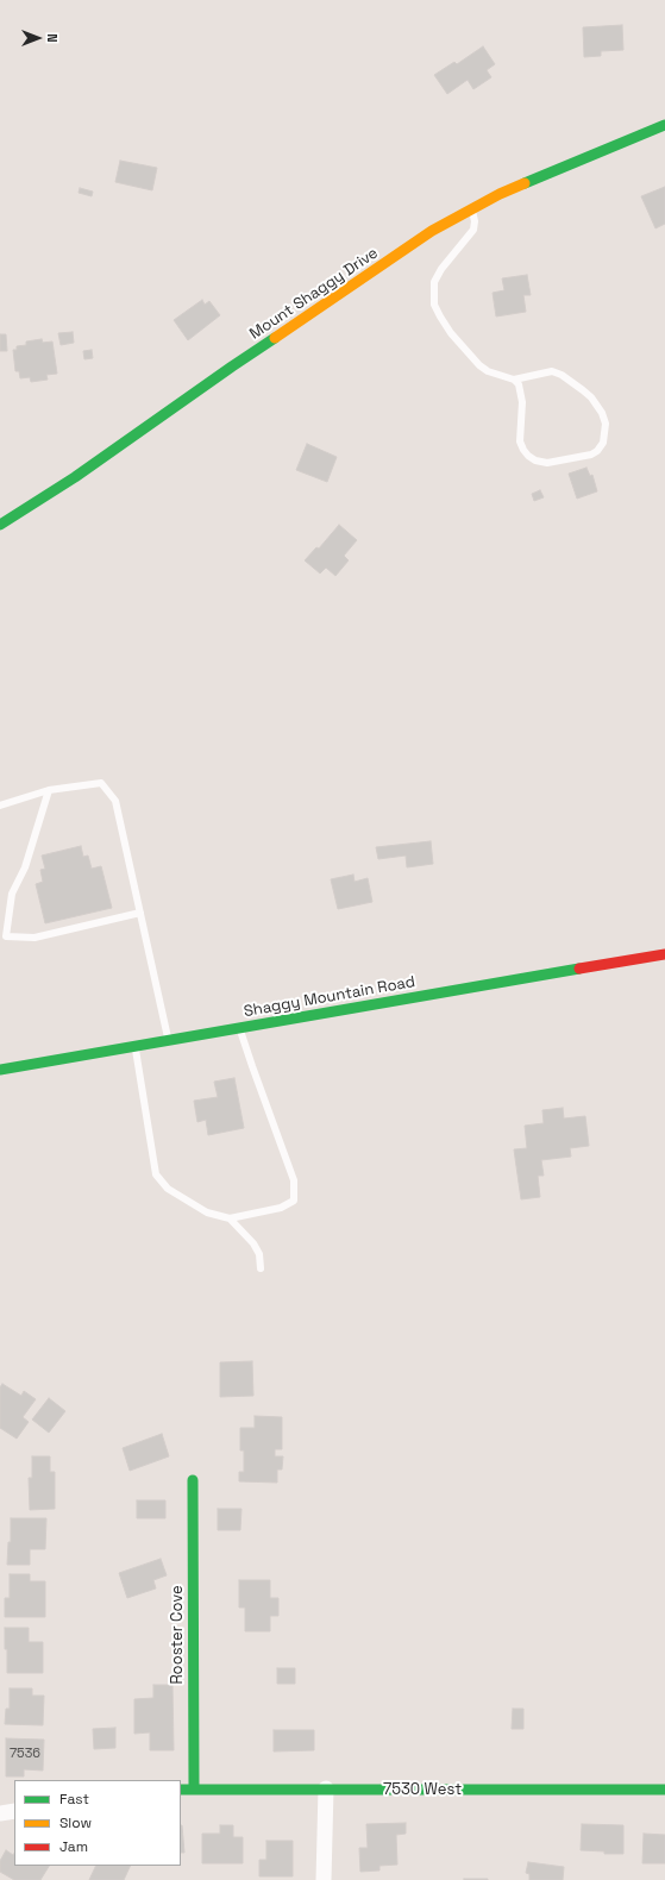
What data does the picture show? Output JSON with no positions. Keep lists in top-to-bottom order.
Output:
{
  "streets": {
    "street": [
      "Mount Shaggy Drive",
      "Shaggy Mountain Road",
      "Rooster Cove",
      "7530 West"
    ]
  },
  "crossings": [
    ["Rooster Cove", "7530 West"]
  ],
  "house_numbers": ["7536"],
  "legend": ["Fast", "Slow", "Jam"],
  "north": "right"
}
